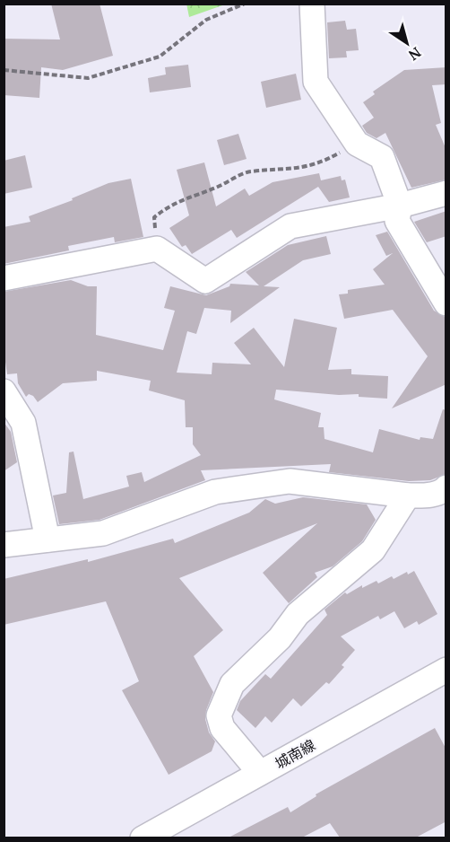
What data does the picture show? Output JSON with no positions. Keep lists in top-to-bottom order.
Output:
{
  "streets": {
    "street": ["城南線"]
  },
  "north": "bottom right"
}
